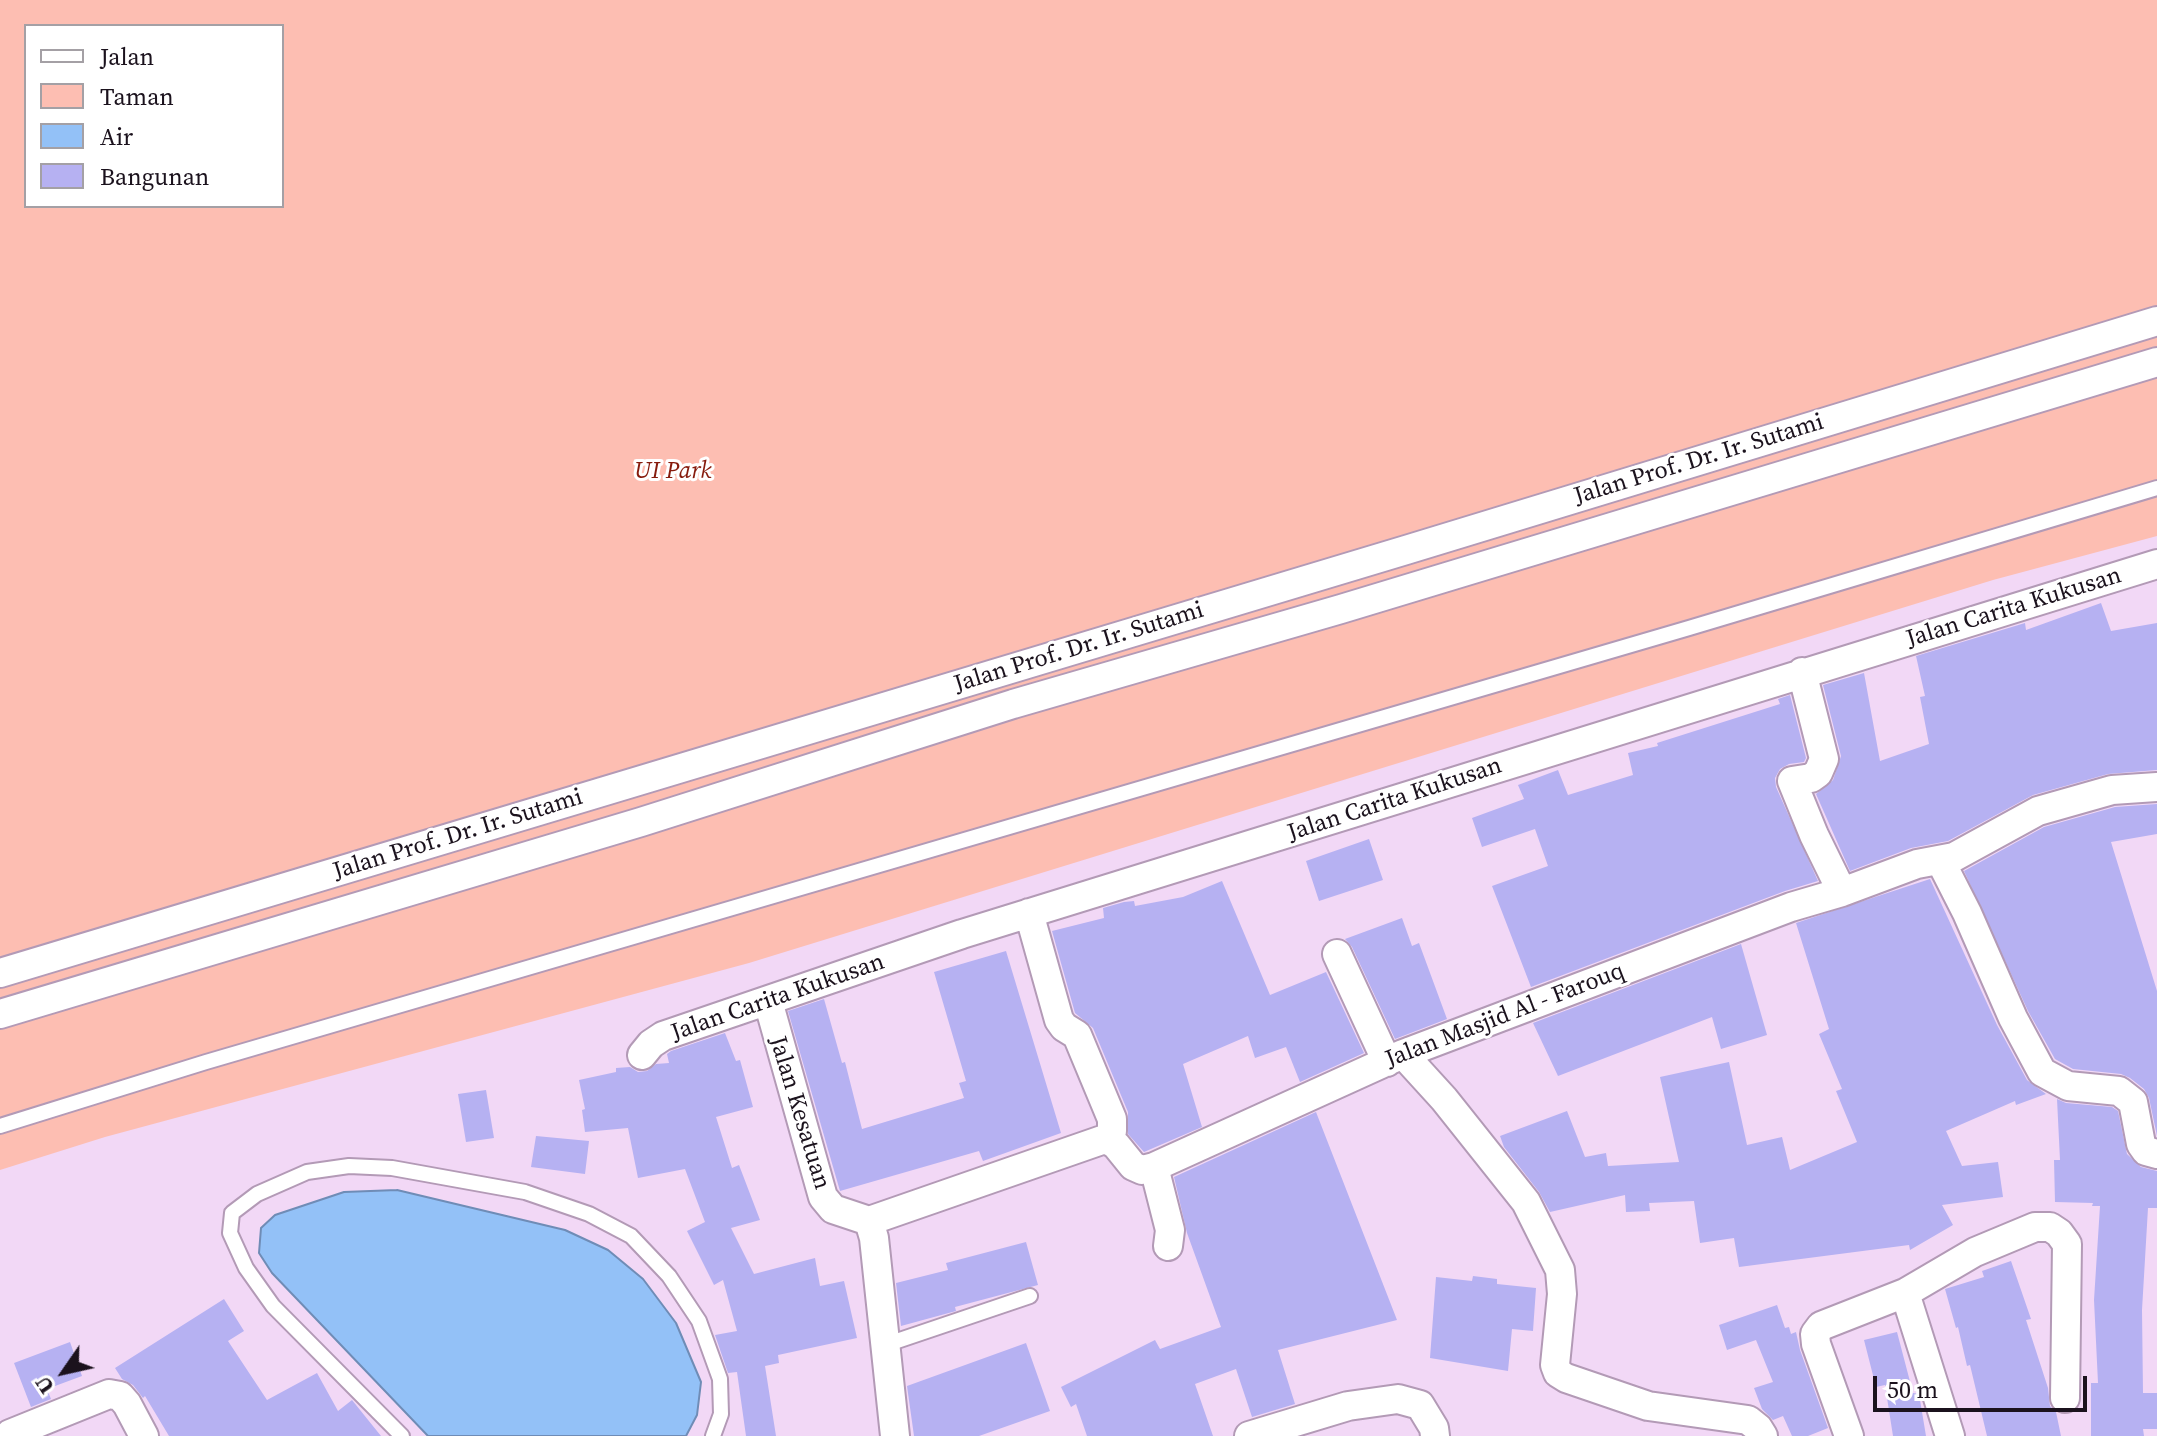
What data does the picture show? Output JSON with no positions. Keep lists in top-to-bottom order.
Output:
{
  "streets": {
    "street": [
      "Jalan Prof. Dr. Ir. Sutami",
      "Jalan Carita Kukusan",
      "Jalan Masjid Al - Farouq",
      "Jalan Kesatuan"
    ]
  },
  "crossings": [
    ["Jalan Carita Kukusan", "Jalan Kesatuan"]
  ],
  "parks": ["UI Park"],
  "legend": [
    "Jalan",
    "Taman",
    "Air",
    "Bangunan"
  ],
  "scale_bar": "50 m",
  "north": "bottom left"
}
